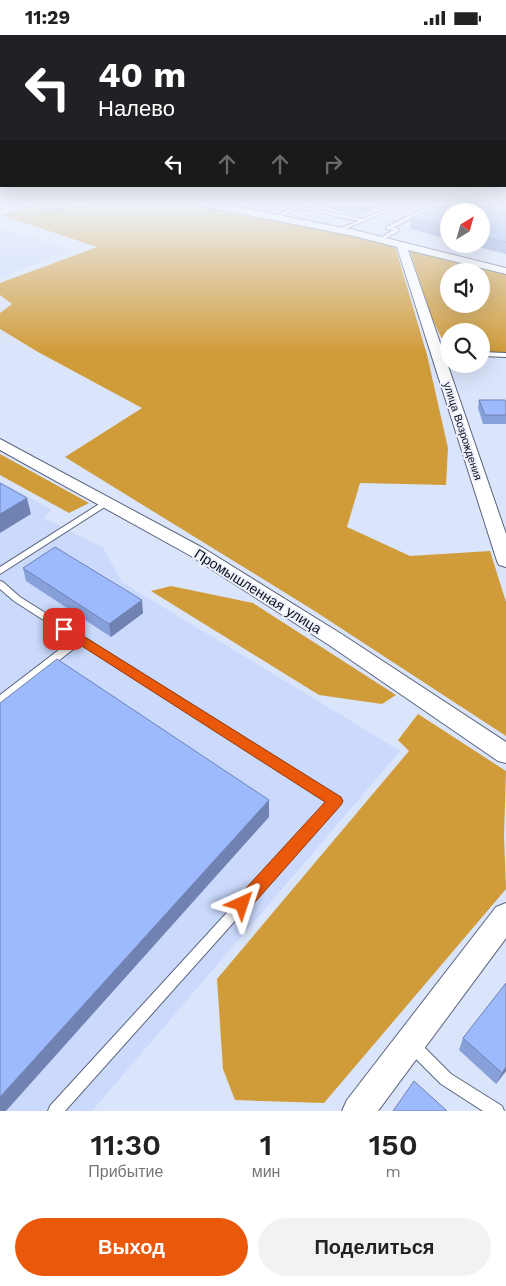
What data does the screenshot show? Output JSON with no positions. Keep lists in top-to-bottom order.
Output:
{
  "streets": {
    "street": ["улица Возрождения", "Промышленная улица"]
  },
  "north": "top right",
  "page": {
    "status": "11:29",
    "turn": ["40 m", "Налево"],
    "eta": [
      "11:30",
      "Прибытие",
      "1",
      "мин",
      "150",
      "m"
    ],
    "buttons": ["Выход", "Поделиться"]
  }
}
